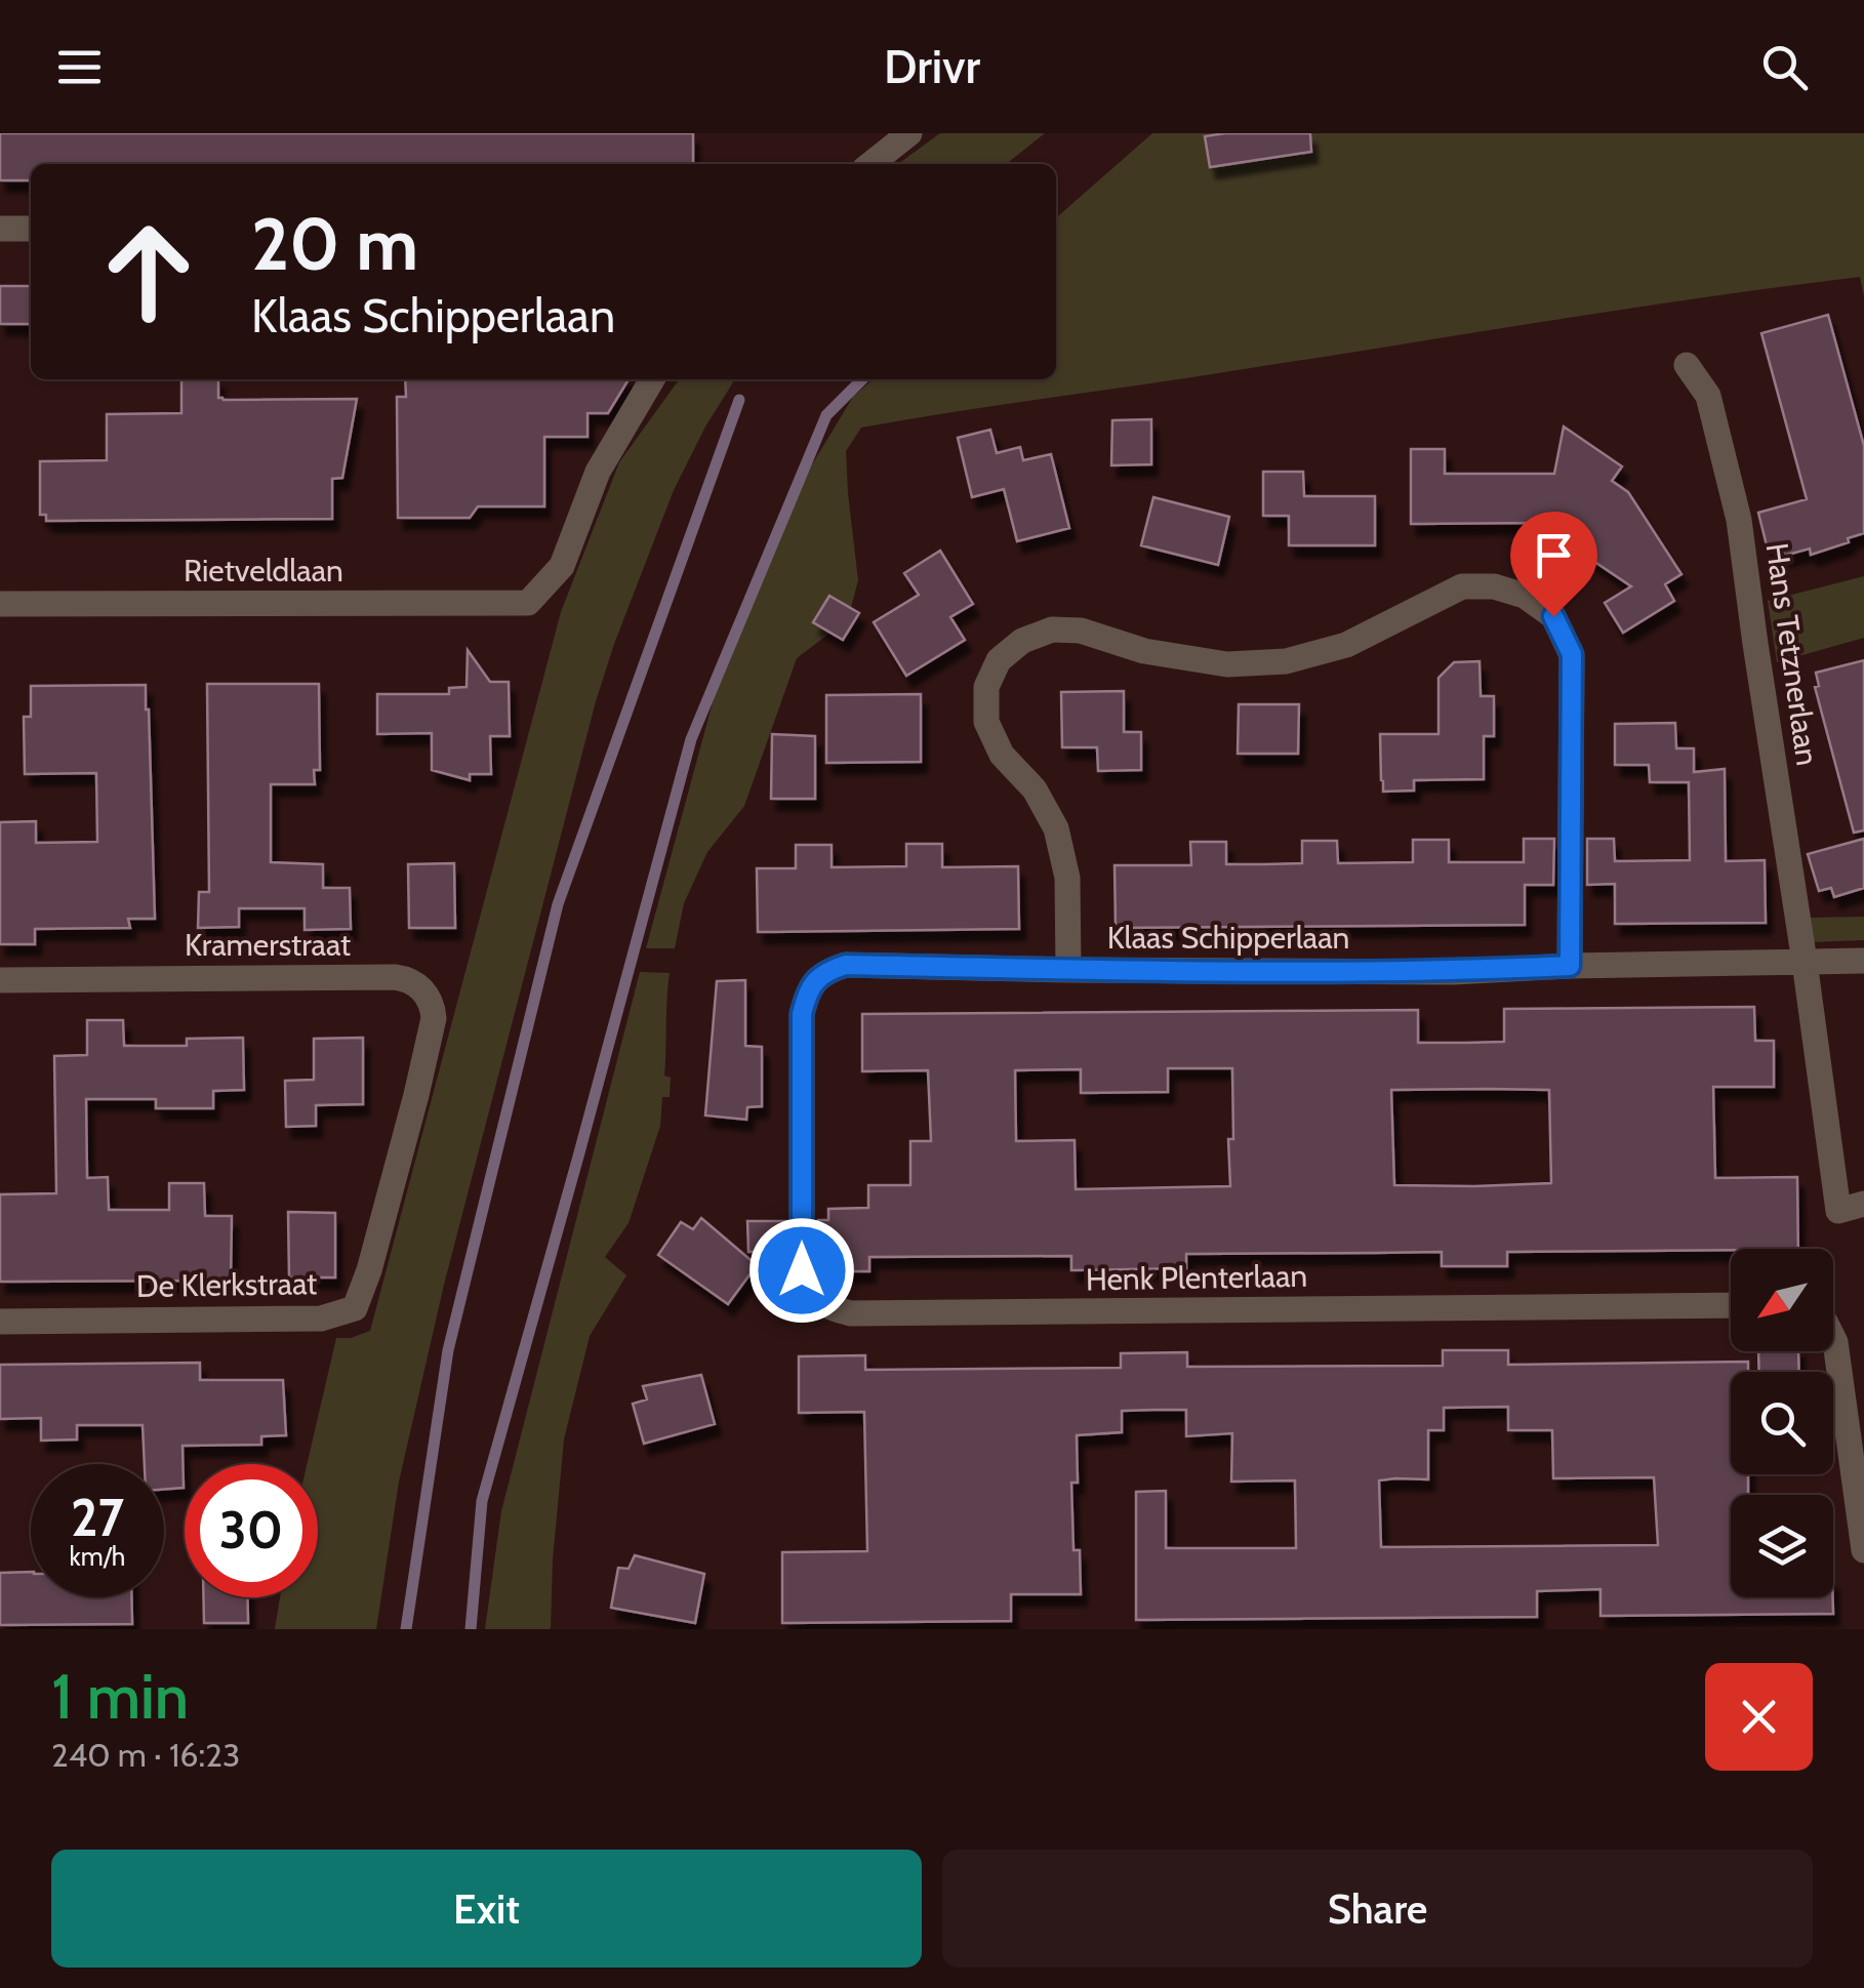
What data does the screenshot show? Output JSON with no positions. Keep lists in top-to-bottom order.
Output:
{
  "streets": {
    "street": [
      "Rietveldlaan",
      "Hans Tetznerlaan",
      "Klaas Schipperlaan",
      "Kramerstraat",
      "Henk Plenterlaan",
      "De Klerkstraat"
    ]
  },
  "crossings": [
    ["Hans Tetznerlaan", "Klaas Schipperlaan"],
    ["Klaas Schipperlaan", "Henk Plenterlaan"],
    ["Kramerstraat", "De Klerkstraat"]
  ],
  "north": "bottom left",
  "page": {
    "header": "Drivr",
    "turn": ["20 m", "Klaas Schipperlaan"],
    "speed": "27 km/h",
    "limit": "30",
    "heading": ["1 min", "240 m · 16:23"],
    "buttons": ["Exit", "Share"]
  }
}
